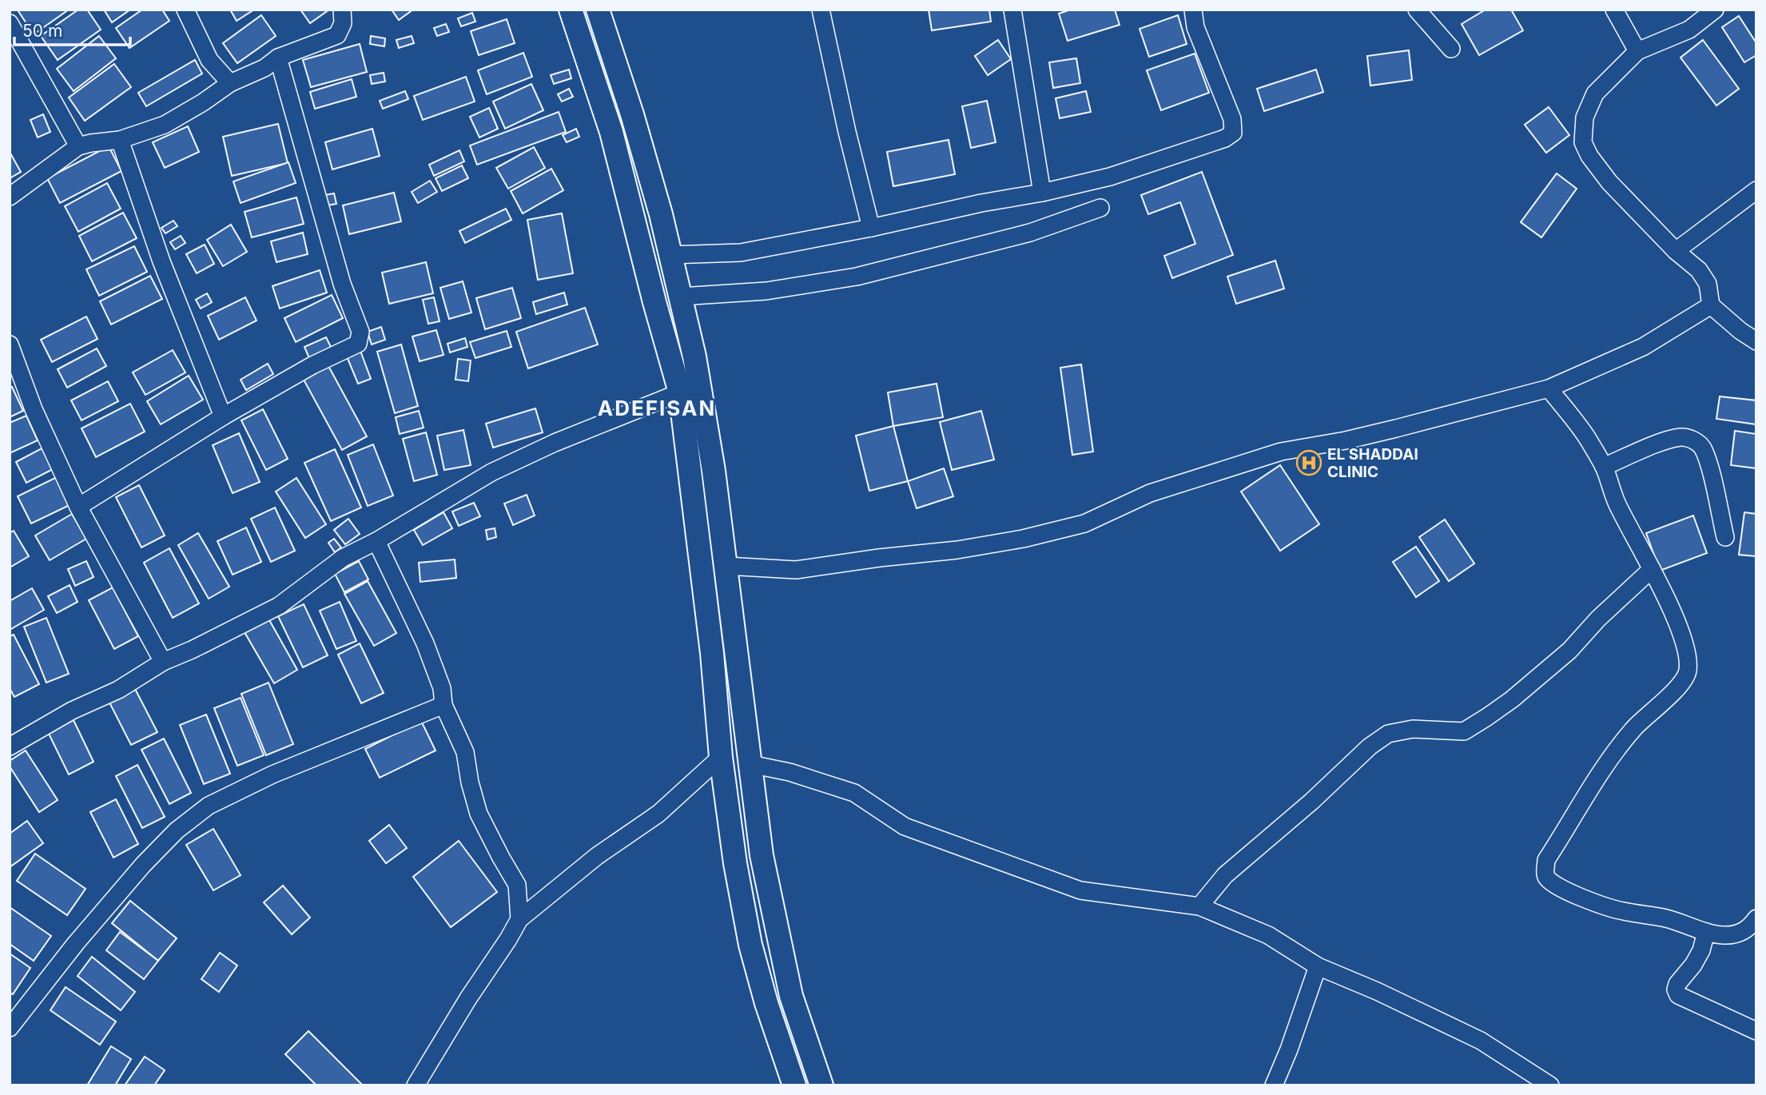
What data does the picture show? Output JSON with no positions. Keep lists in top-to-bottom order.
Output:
{
  "districts": ["ADEFISAN"],
  "places": {
    "hospital": ["EL SHADDAI CLINIC"]
  },
  "scale_bar": "50 m"
}
